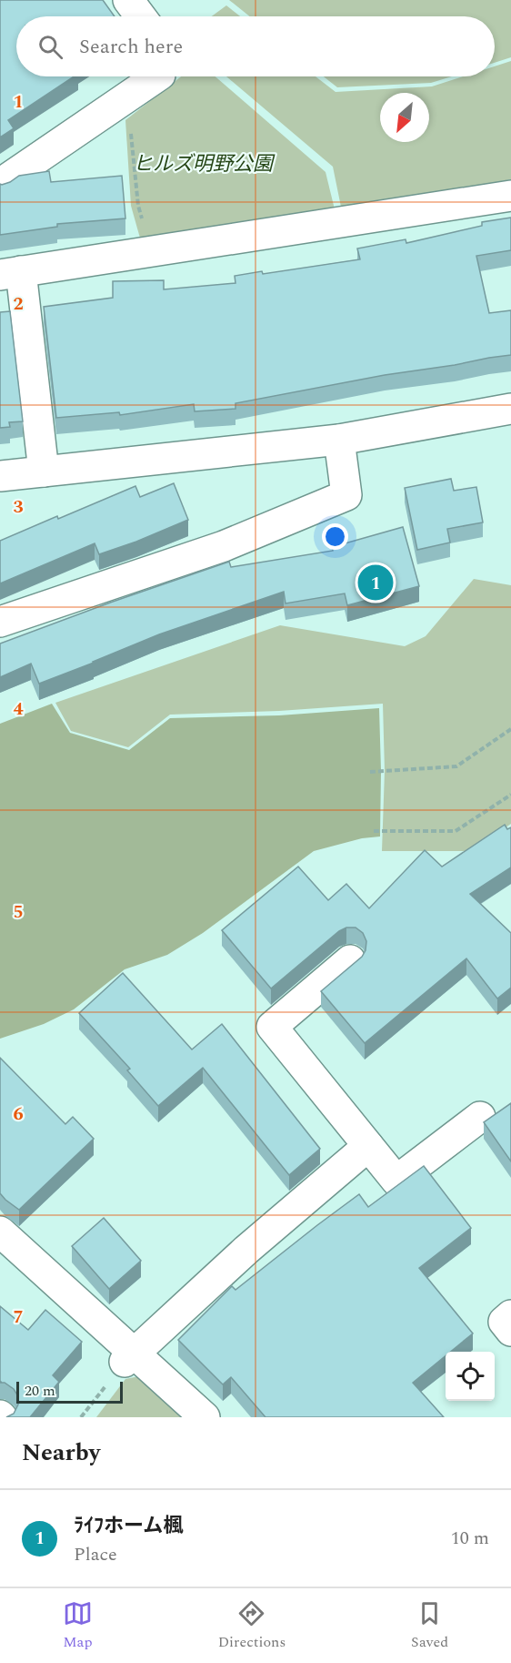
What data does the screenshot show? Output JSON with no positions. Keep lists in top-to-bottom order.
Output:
{
  "parks": ["ヒルズ明野公園"],
  "scale_bar": "20 m",
  "north": "bottom left",
  "page": {
    "search": "Search here",
    "pins": "1",
    "scale": "20 m",
    "heading": "Nearby",
    "list": [
      {
        "mark": "1",
        "name": "ﾗｲﾌホーム楓",
        "note": "Place",
        "value": "10 m"
      }
    ],
    "nav": ["Map", "Directions", "Saved"]
  },
  "grid": {
    "rows": [
      "1",
      "2",
      "3",
      "4",
      "5",
      "6",
      "7"
    ]
  }
}
